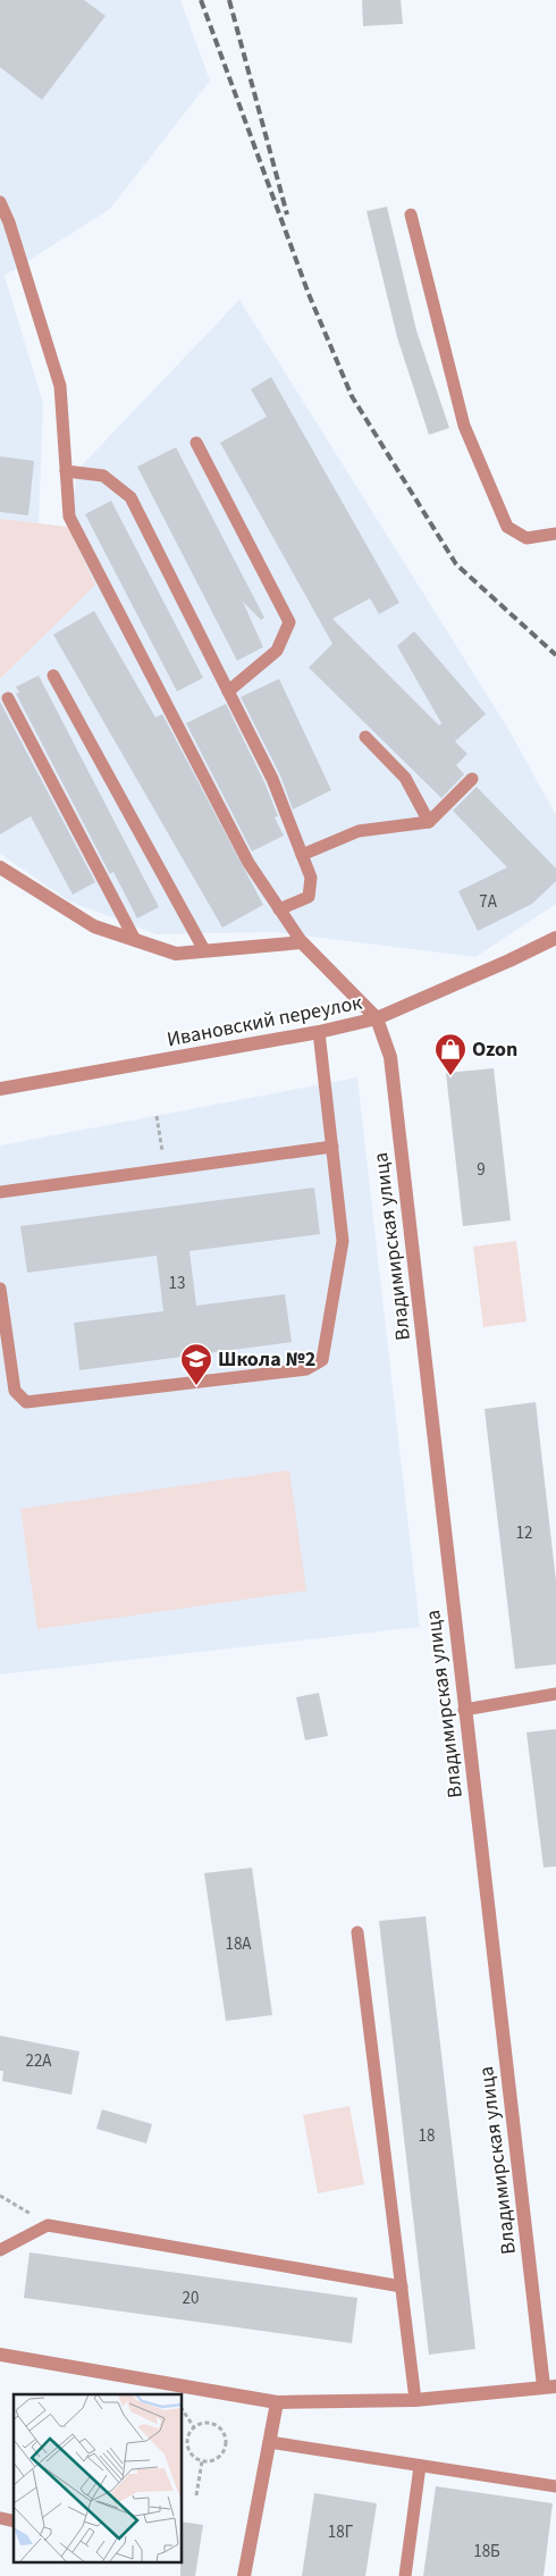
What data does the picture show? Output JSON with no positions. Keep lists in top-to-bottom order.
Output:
{
  "streets": {
    "street": ["Ивановский переулок", "Владимирская улица"]
  },
  "crossings": [
    ["Ивановский переулок", "Владимирская улица"]
  ],
  "places": {
    "shop": ["Ozon"],
    "school or university": ["Школа №2"]
  },
  "house_numbers": [
    "7А",
    "9",
    "13",
    "12",
    "18А",
    "22А",
    "18",
    "20",
    "18Г",
    "18Б"
  ]
}
